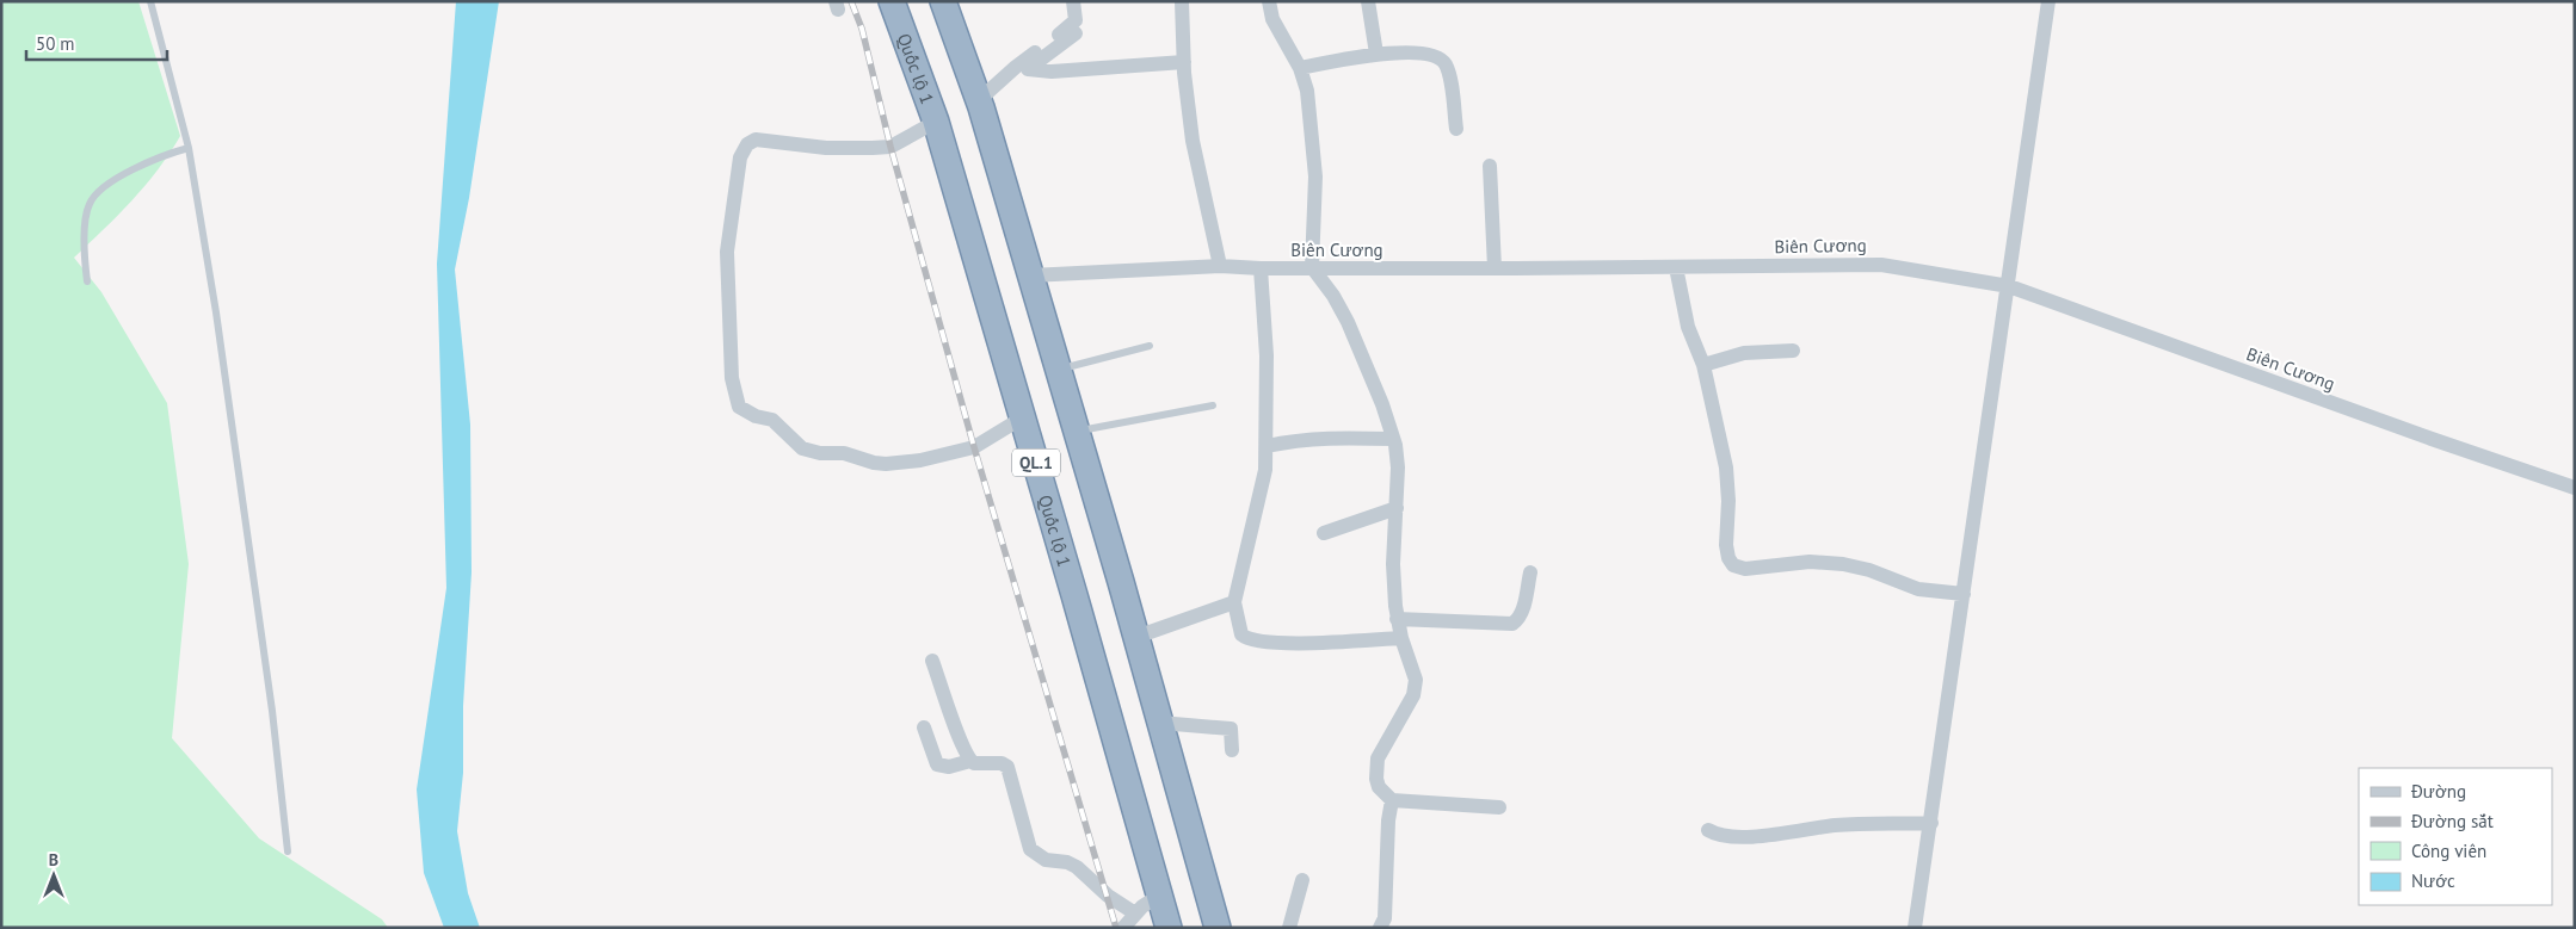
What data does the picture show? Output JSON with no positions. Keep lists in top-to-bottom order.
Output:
{
  "streets": {
    "highway": ["Quốc lộ 1", "QL.1"],
    "street": ["Biên Cương"]
  },
  "crossings": [
    ["Biên Cương", "QL.1"]
  ],
  "legend": [
    "Đường",
    "Đường sắt",
    "Công viên",
    "Nước"
  ],
  "scale_bar": "50 m",
  "north": "top"
}
